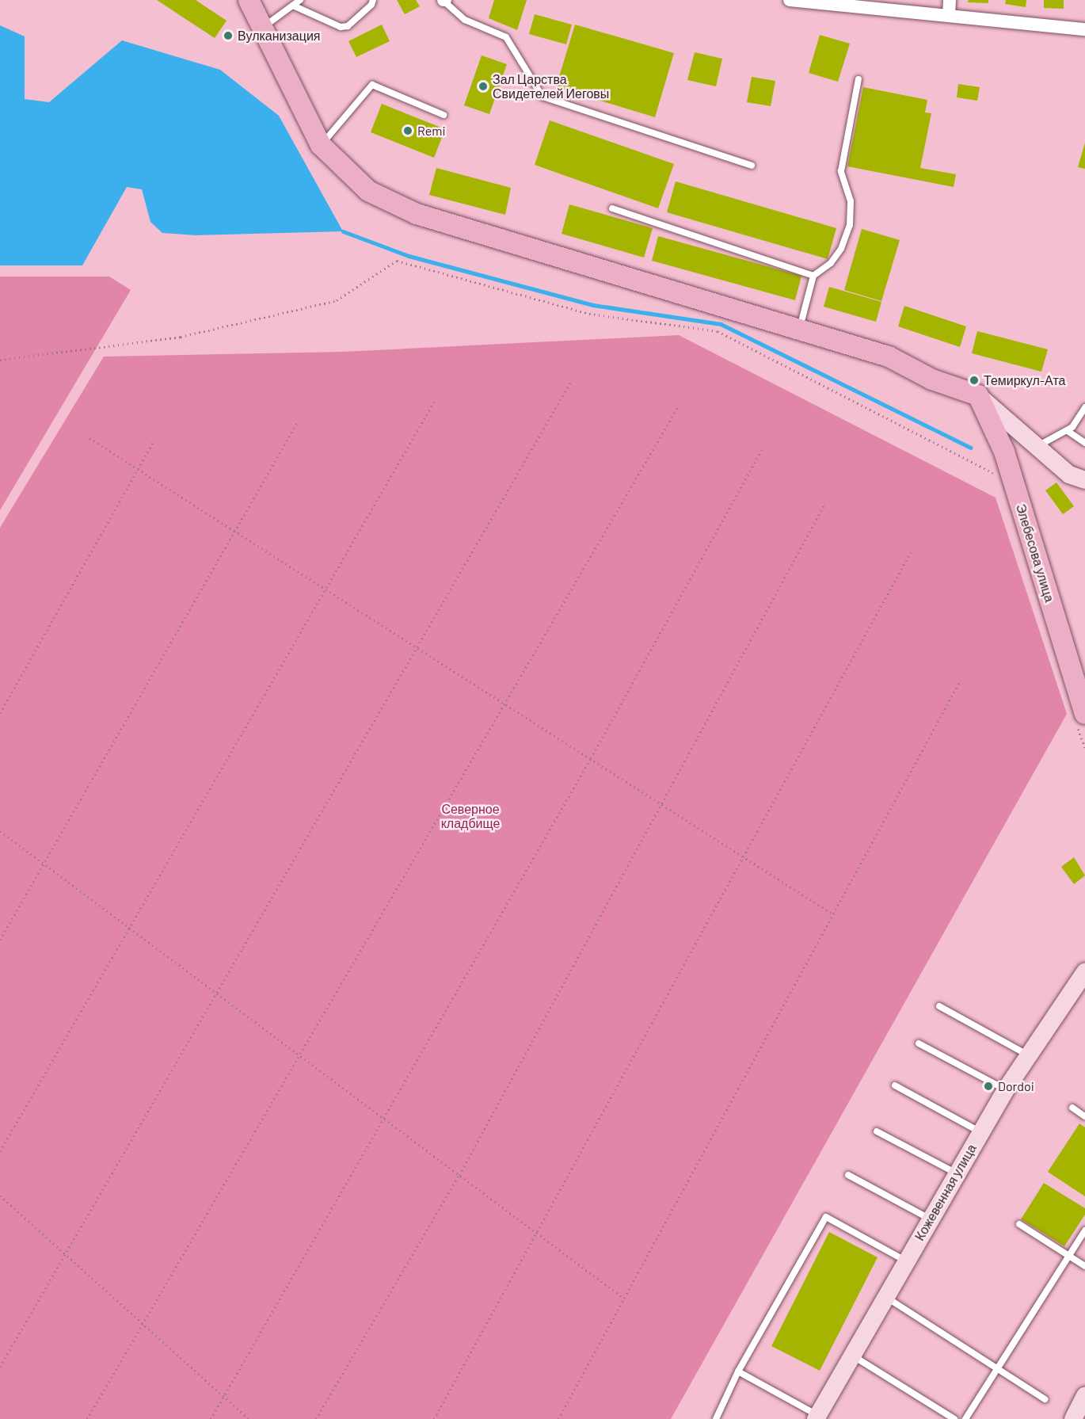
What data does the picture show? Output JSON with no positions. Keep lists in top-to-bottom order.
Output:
{
  "streets": {
    "main road": ["Элебесова улица"],
    "street": ["Кожевенная улица"]
  },
  "parks": ["Северное кладбище"],
  "places": [
    "Вулканизация",
    "Зал Царства Свидетелей Иеговы",
    "Remi",
    "Темиркул-Ата",
    "Dordoi"
  ]
}
